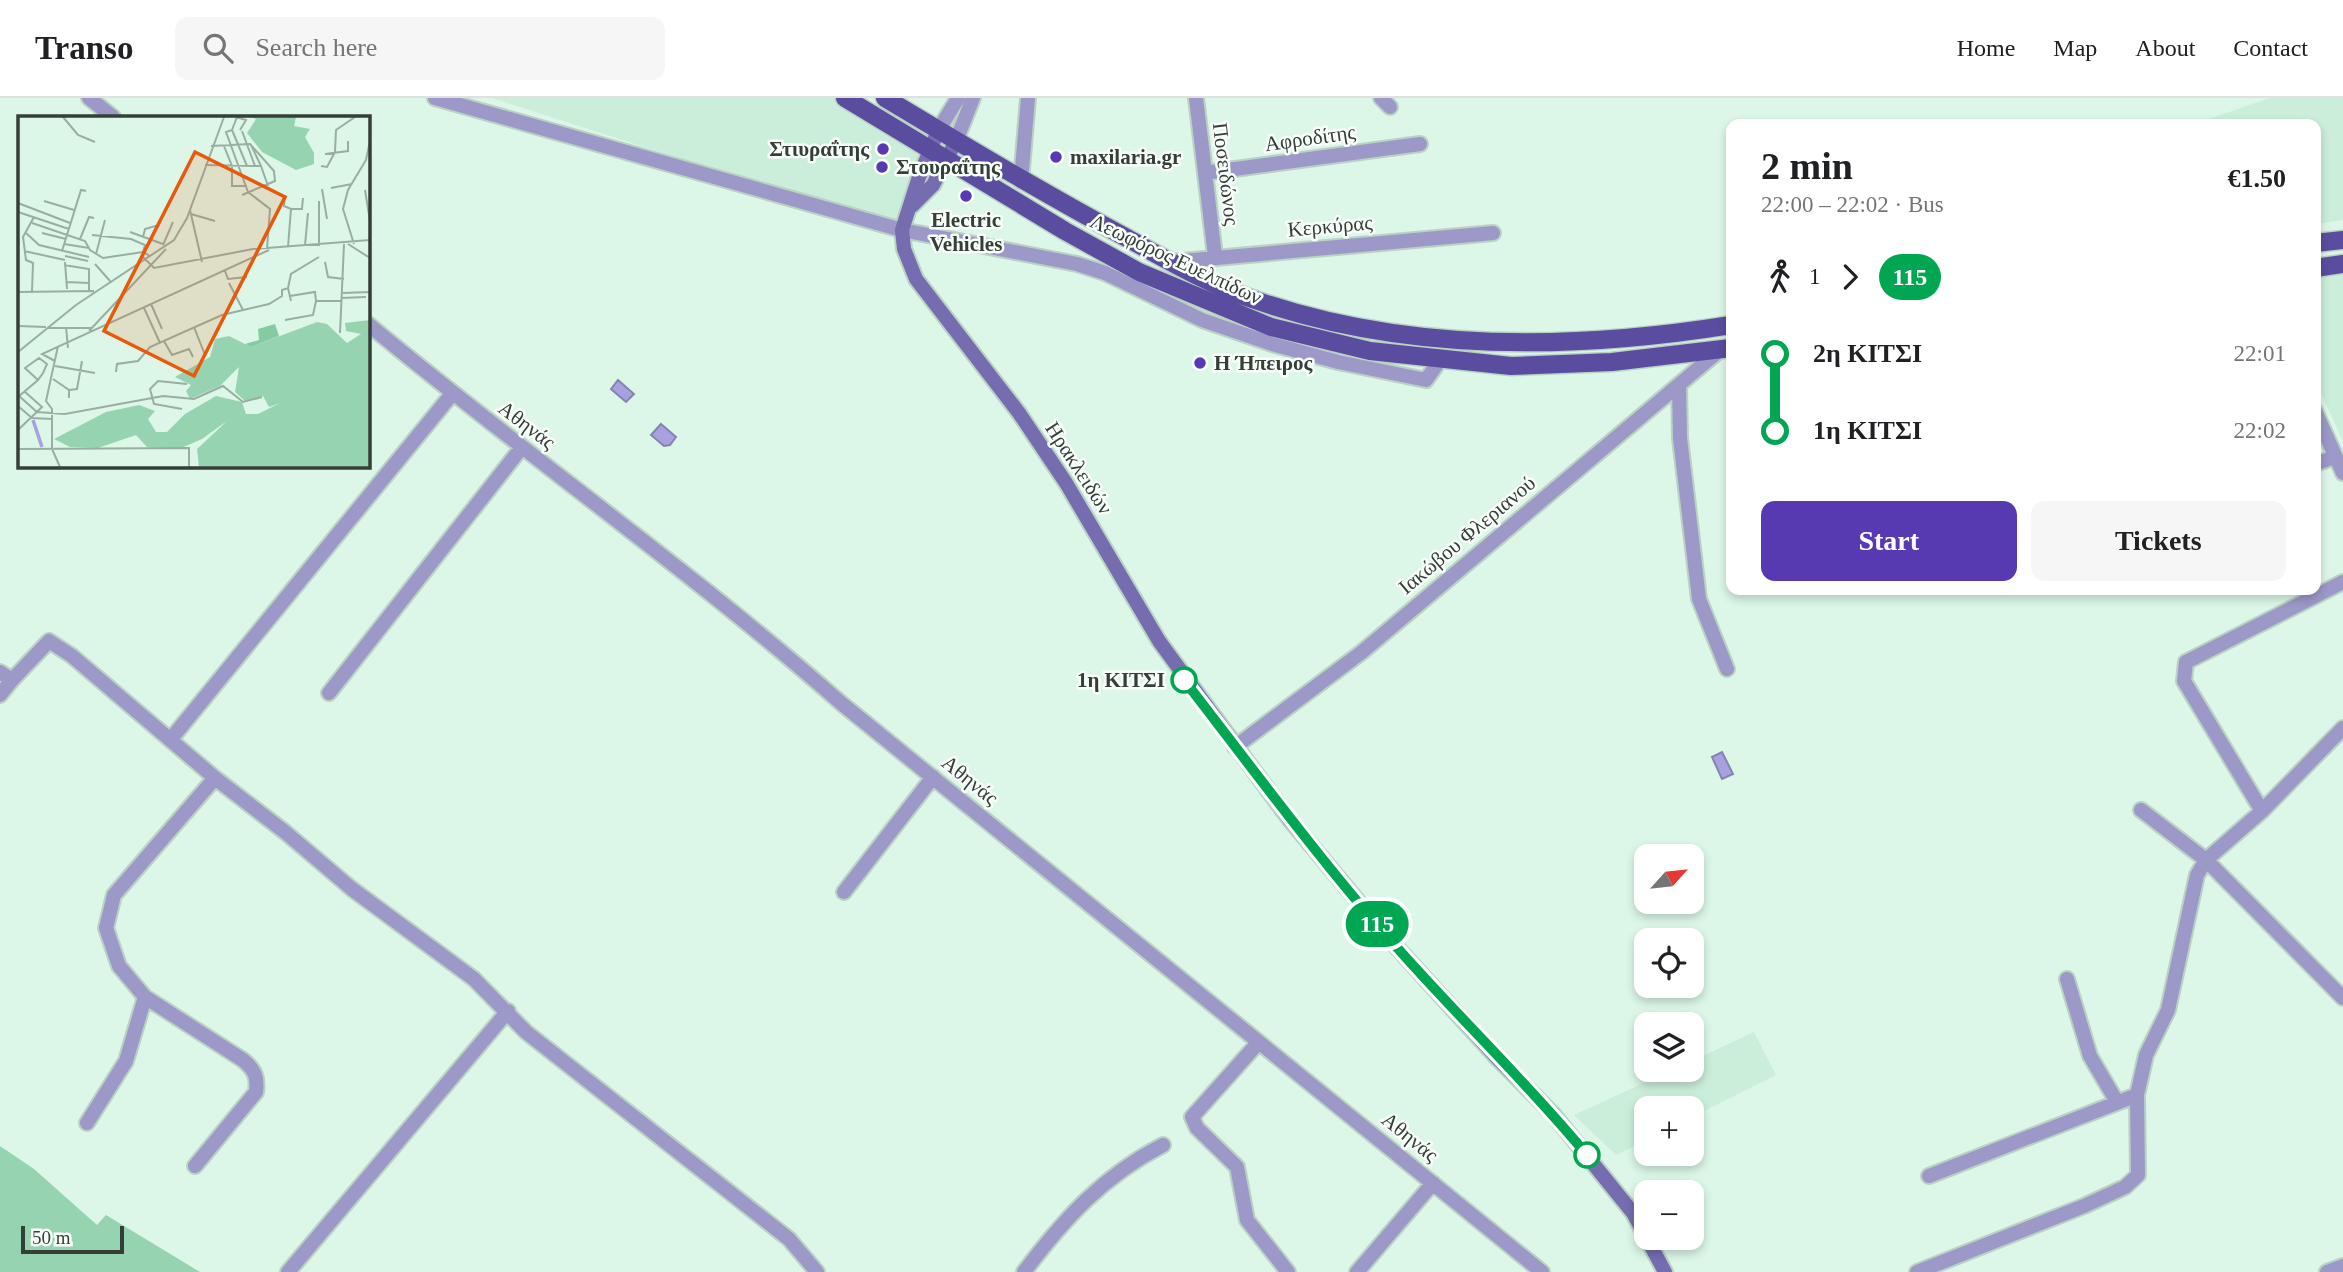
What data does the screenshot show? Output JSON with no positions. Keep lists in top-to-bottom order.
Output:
{
  "streets": {
    "main road": ["Λεωφόρος Ευελπίδων"],
    "street": [
      "Αφροδίτης",
      "Ποσειδώνος",
      "Κερκύρας",
      "Αθηνάς",
      "Ηρακλειδών",
      "Ιακώβου Φλεριανού"
    ]
  },
  "crossings": [
    ["Αφροδίτης", "Ποσειδώνος"],
    ["Ποσειδώνος", "Κερκύρας"],
    ["Κερκύρας", "Λεωφόρος Ευελπίδων"],
    ["Λεωφόρος Ευελπίδων", "Ιακώβου Φλεριανού"],
    ["Ηρακλειδών", "Ιακώβου Φλεριανού"]
  ],
  "places": [
    "Στιυραΐτης",
    "maxilaria.gr",
    "Στουραΐτης",
    "Electric Vehicles",
    "Η Ήπειρος",
    "1η ΚΙΤΣΙ"
  ],
  "lines": ["bus line 115"],
  "scale_bar": "50 m",
  "north": "top right",
  "page": {
    "header": "Transo",
    "search": "Search here",
    "nav": [
      "Home",
      "Map",
      "About",
      "Contact"
    ],
    "on_map": "115",
    "heading": ["2 min", "22:00 – 22:02 · Bus", "€1.50"],
    "legs": ["1", "115"],
    "list": [
      {
        "name": "2η ΚΙΤΣΙ",
        "value": "22:01"
      },
      {
        "name": "1η ΚΙΤΣΙ",
        "value": "22:02"
      }
    ],
    "buttons": ["Start", "Tickets"],
    "map_buttons": ["+", "−"],
    "scale": "50 m"
  }
}
